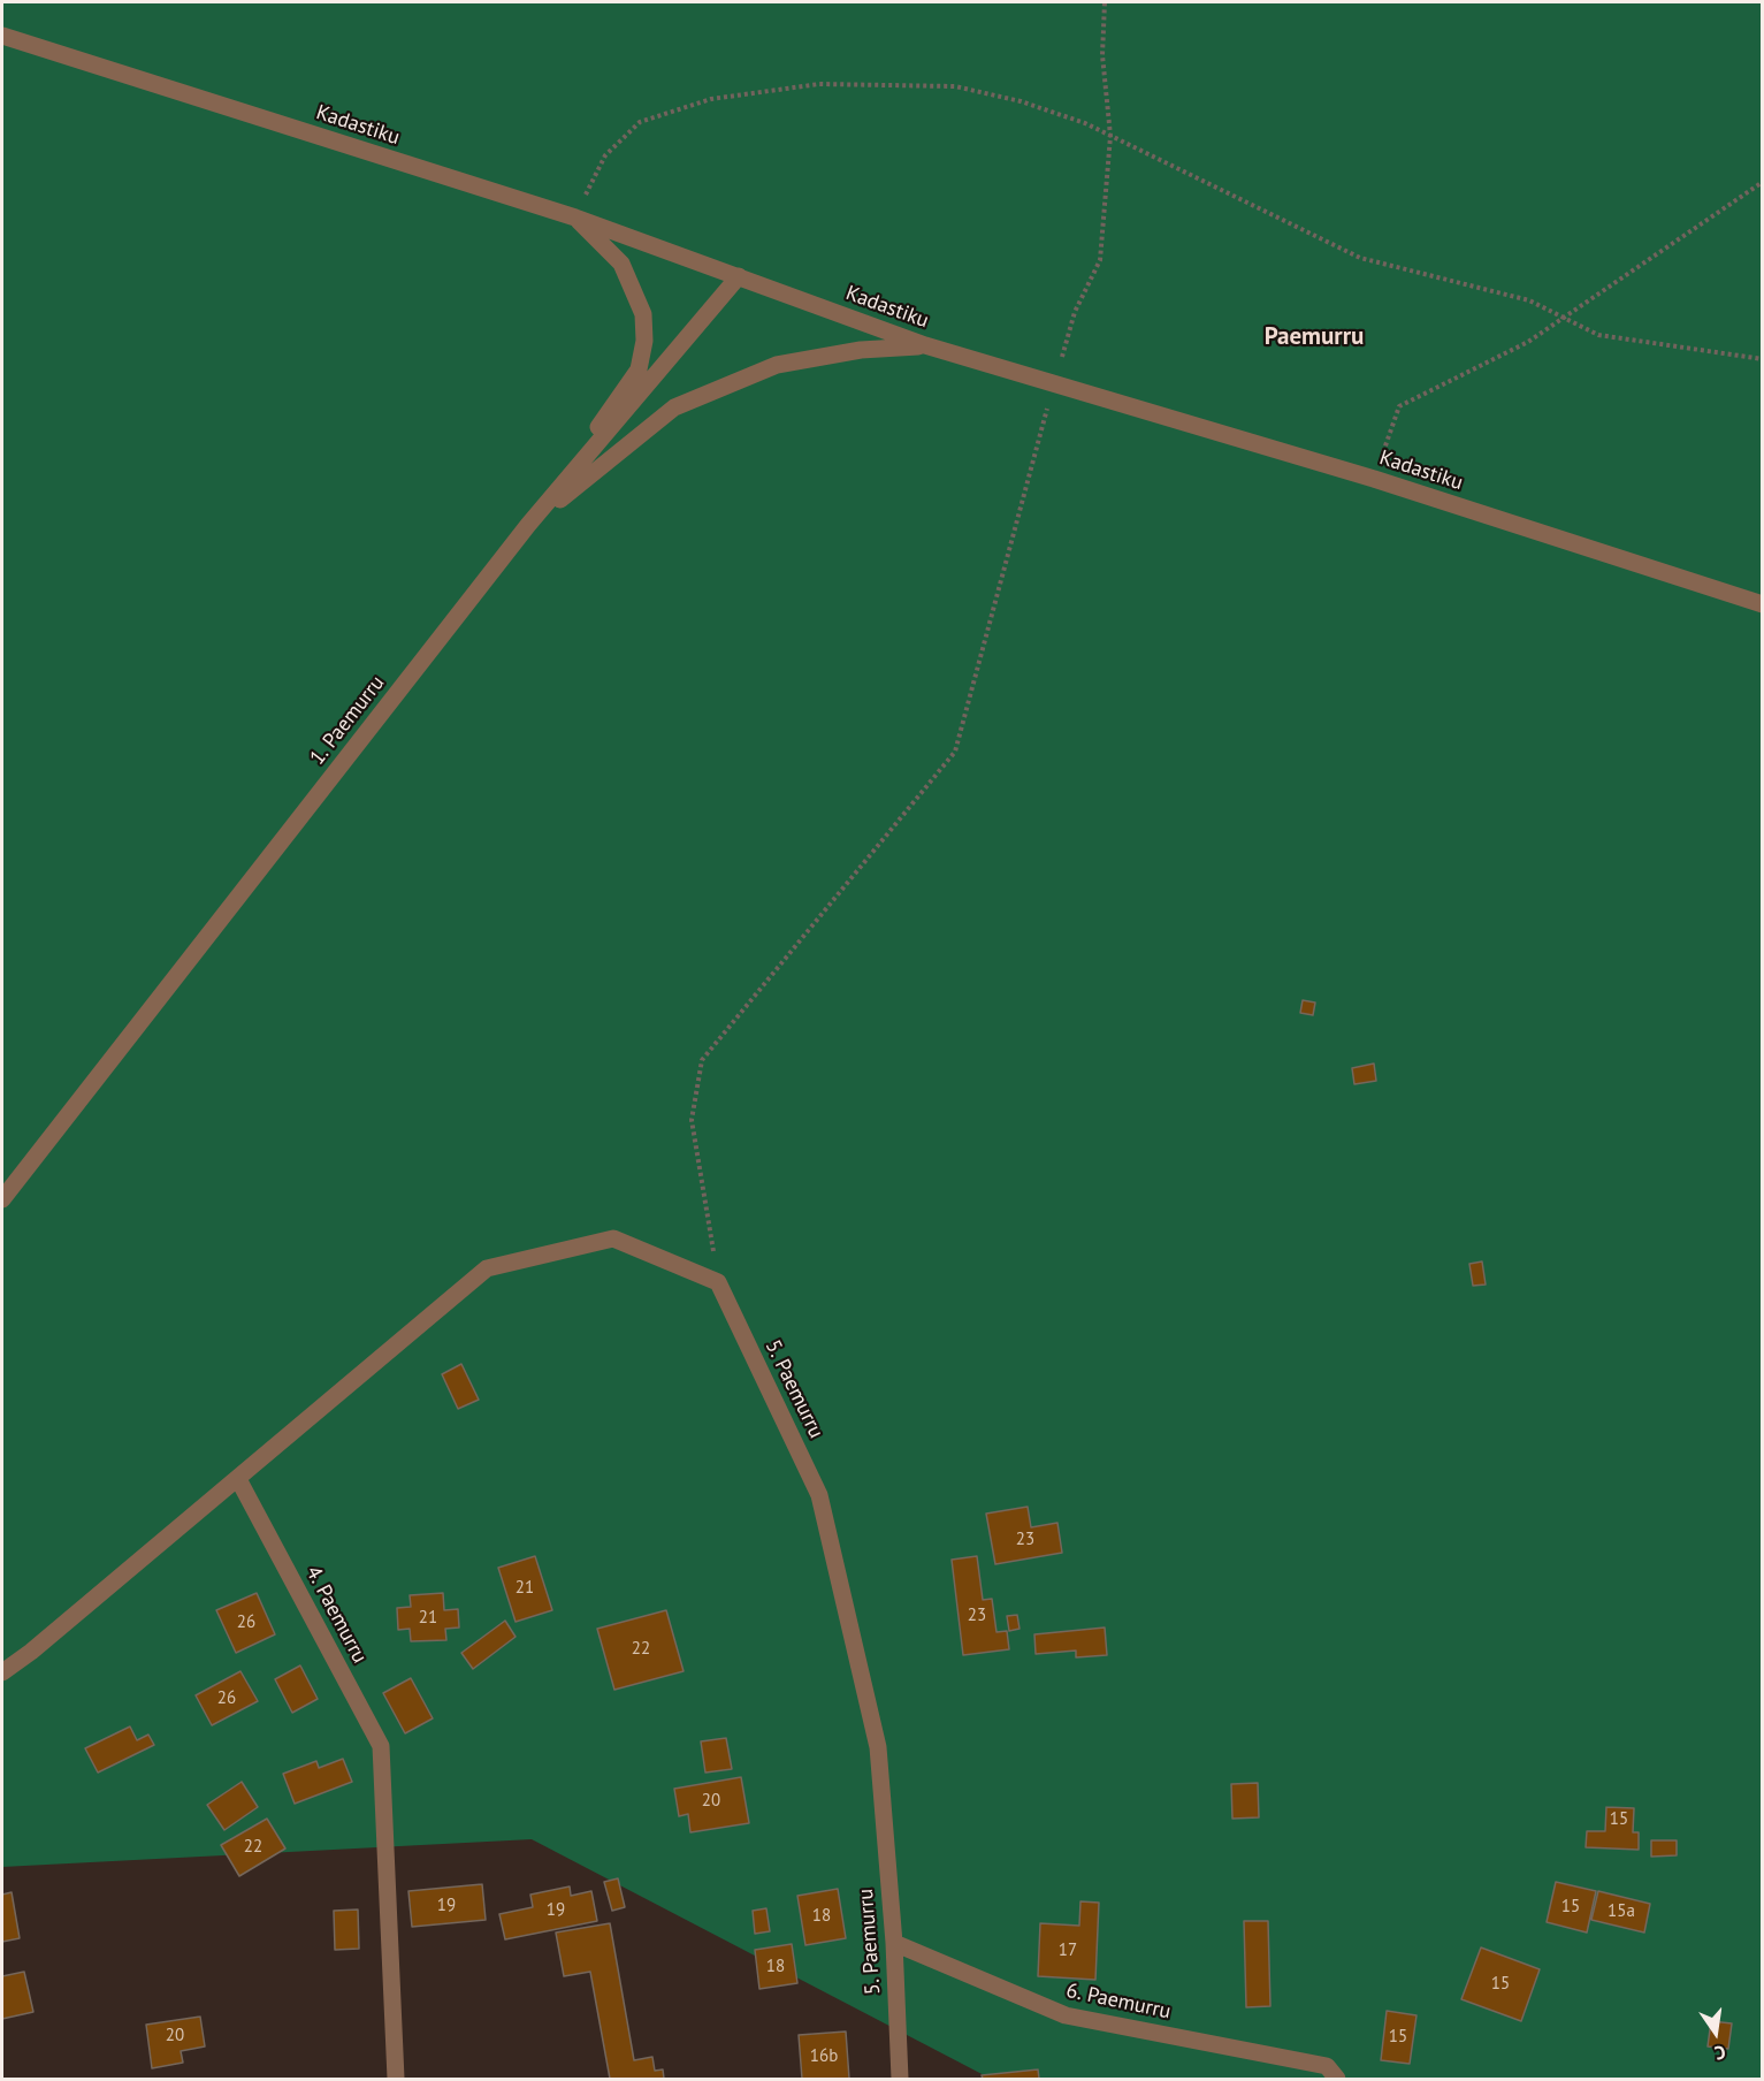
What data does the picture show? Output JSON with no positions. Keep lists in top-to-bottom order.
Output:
{
  "streets": {
    "street": [
      "Kadastiku",
      "1. Paemurru",
      "5. Paemurru",
      "4. Paemurru",
      "6. Paemurru"
    ]
  },
  "crossings": [
    ["Kadastiku", "1. Paemurru"],
    ["5. Paemurru", "6. Paemurru"]
  ],
  "districts": ["Paemurru"],
  "house_numbers": [
    "23",
    "21",
    "23",
    "21",
    "26",
    "22",
    "26",
    "20",
    "15",
    "22",
    "19",
    "15",
    "19",
    "15a",
    "18",
    "17",
    "18",
    "15",
    "20",
    "15",
    "16b"
  ],
  "north": "bottom"
}
